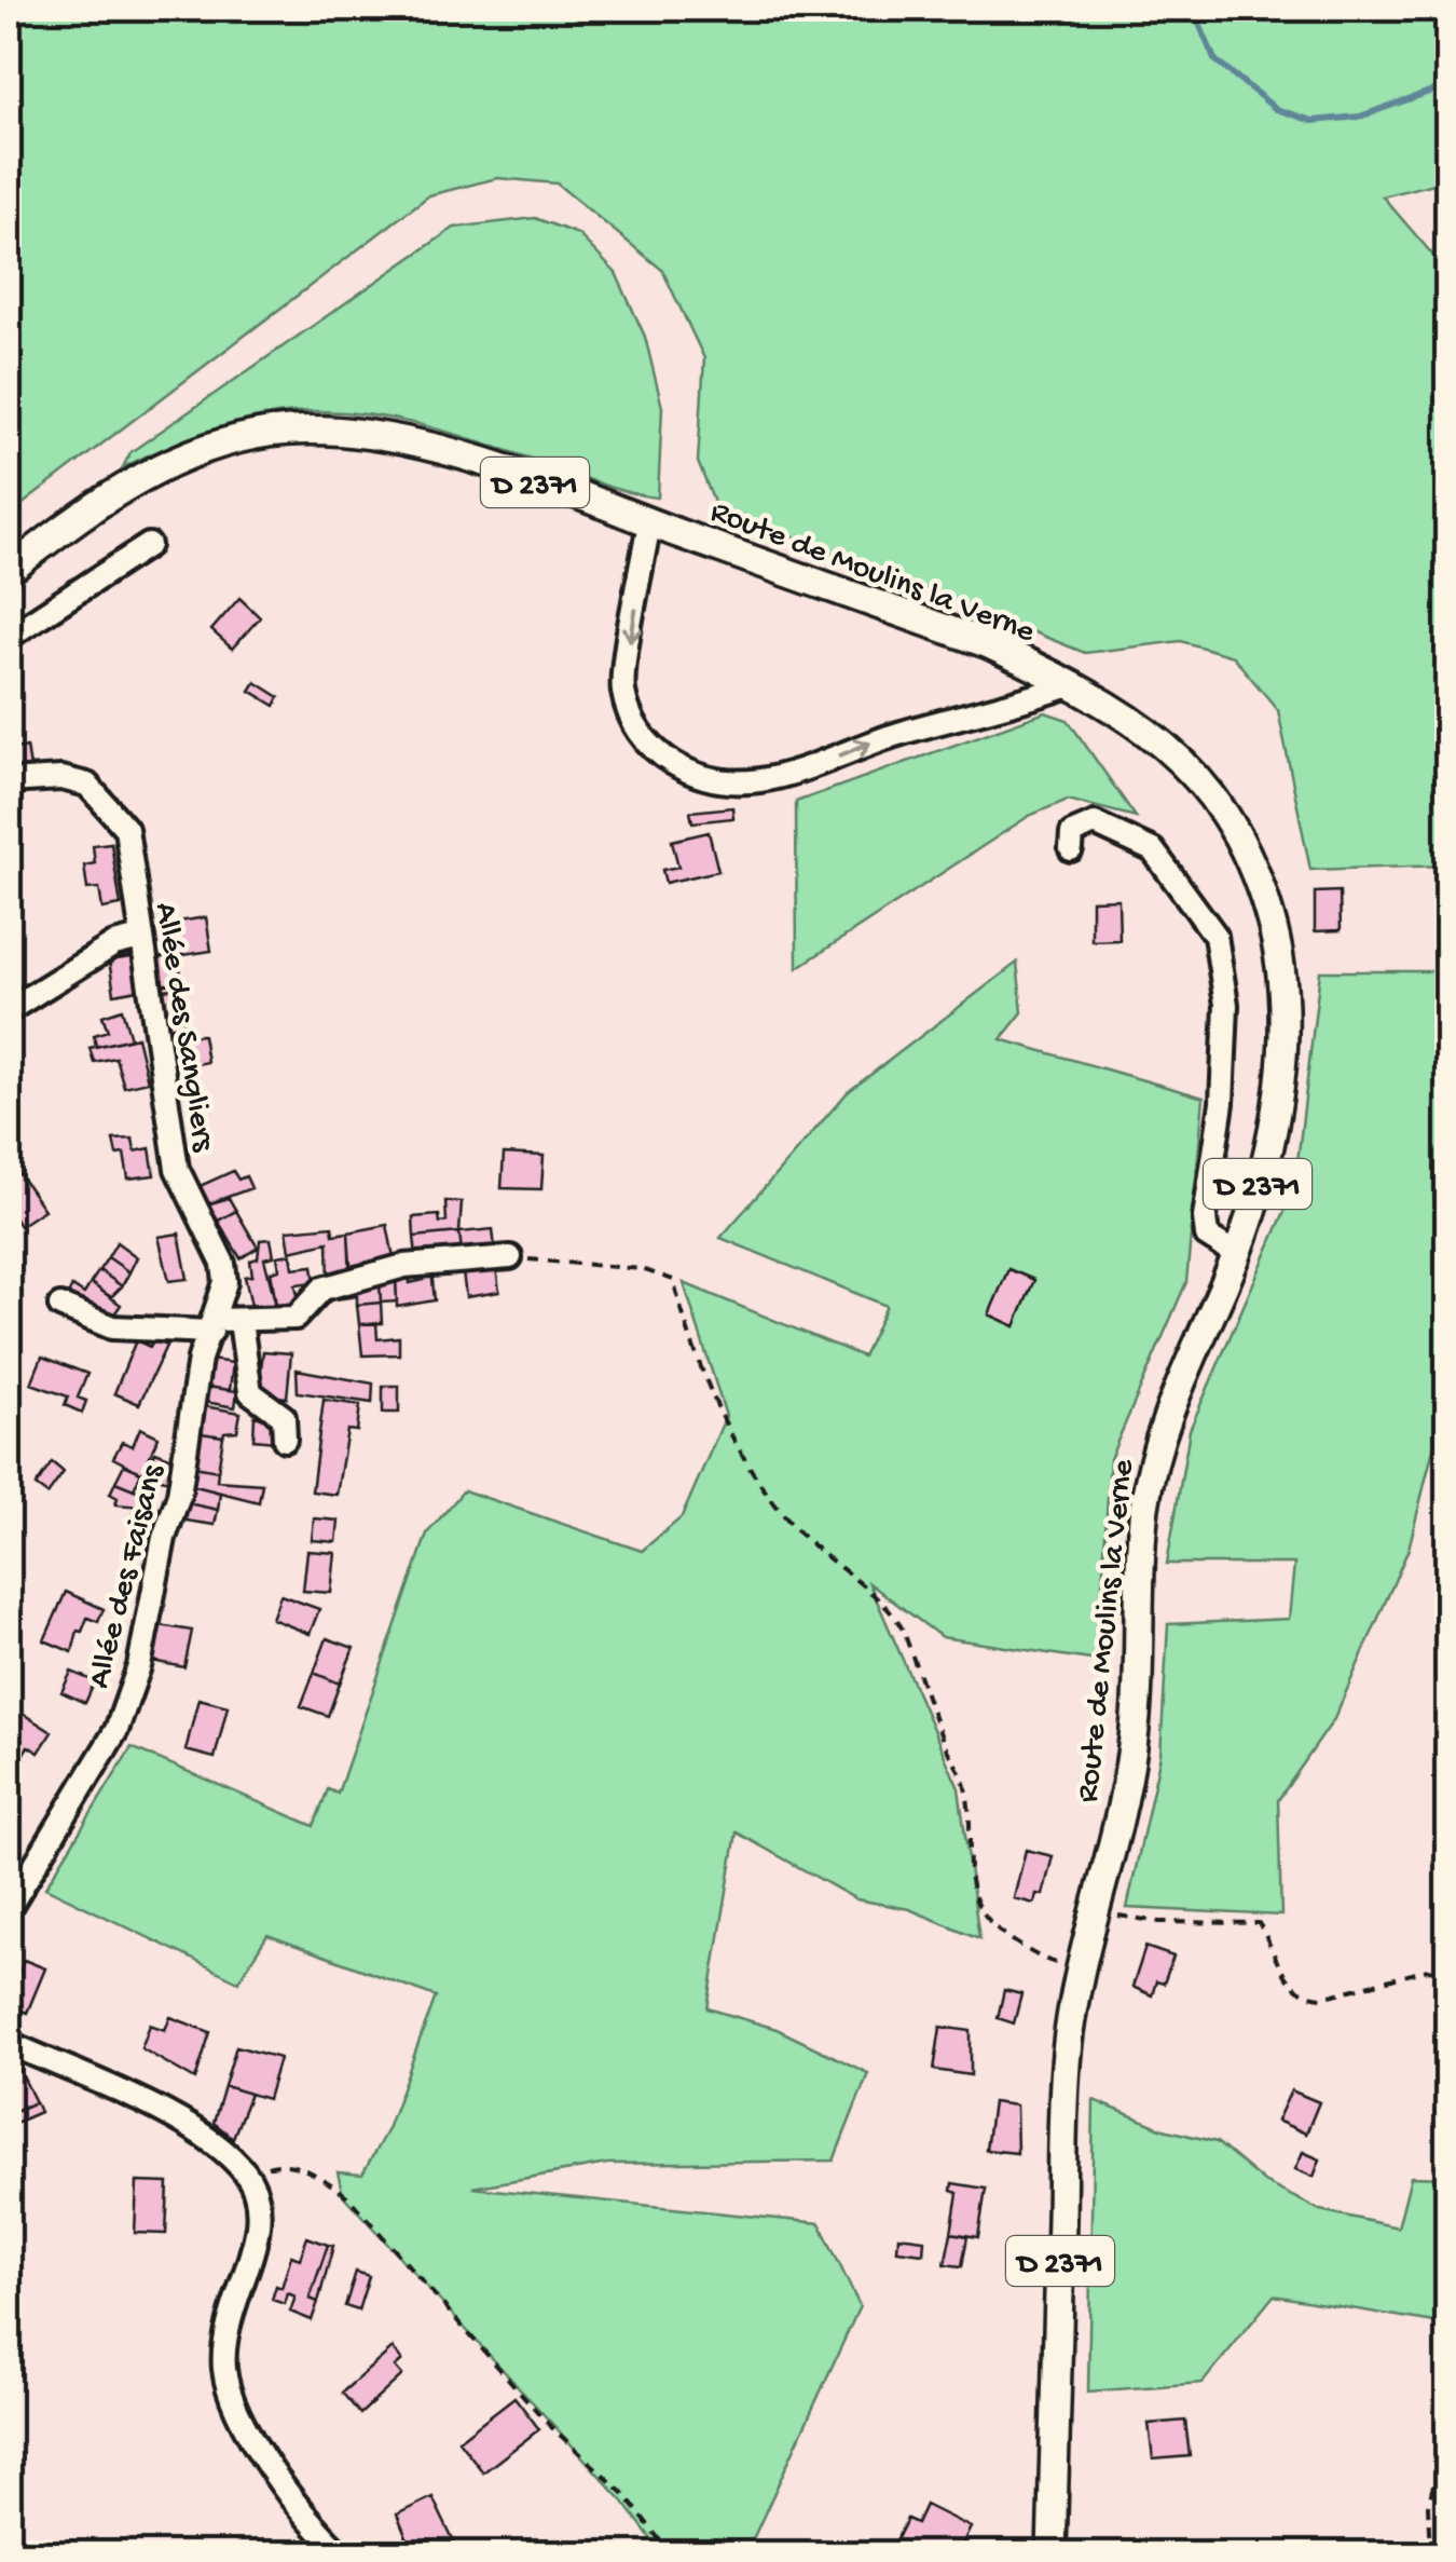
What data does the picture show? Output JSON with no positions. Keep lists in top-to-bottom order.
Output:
{
  "streets": {
    "main road": ["D 2371", "Route de Moulins la Verne"],
    "street": ["Allée des Sangliers", "Allée des Faisans"]
  },
  "crossings": [
    ["Allée des Sangliers", "Allée des Faisans"]
  ]
}
